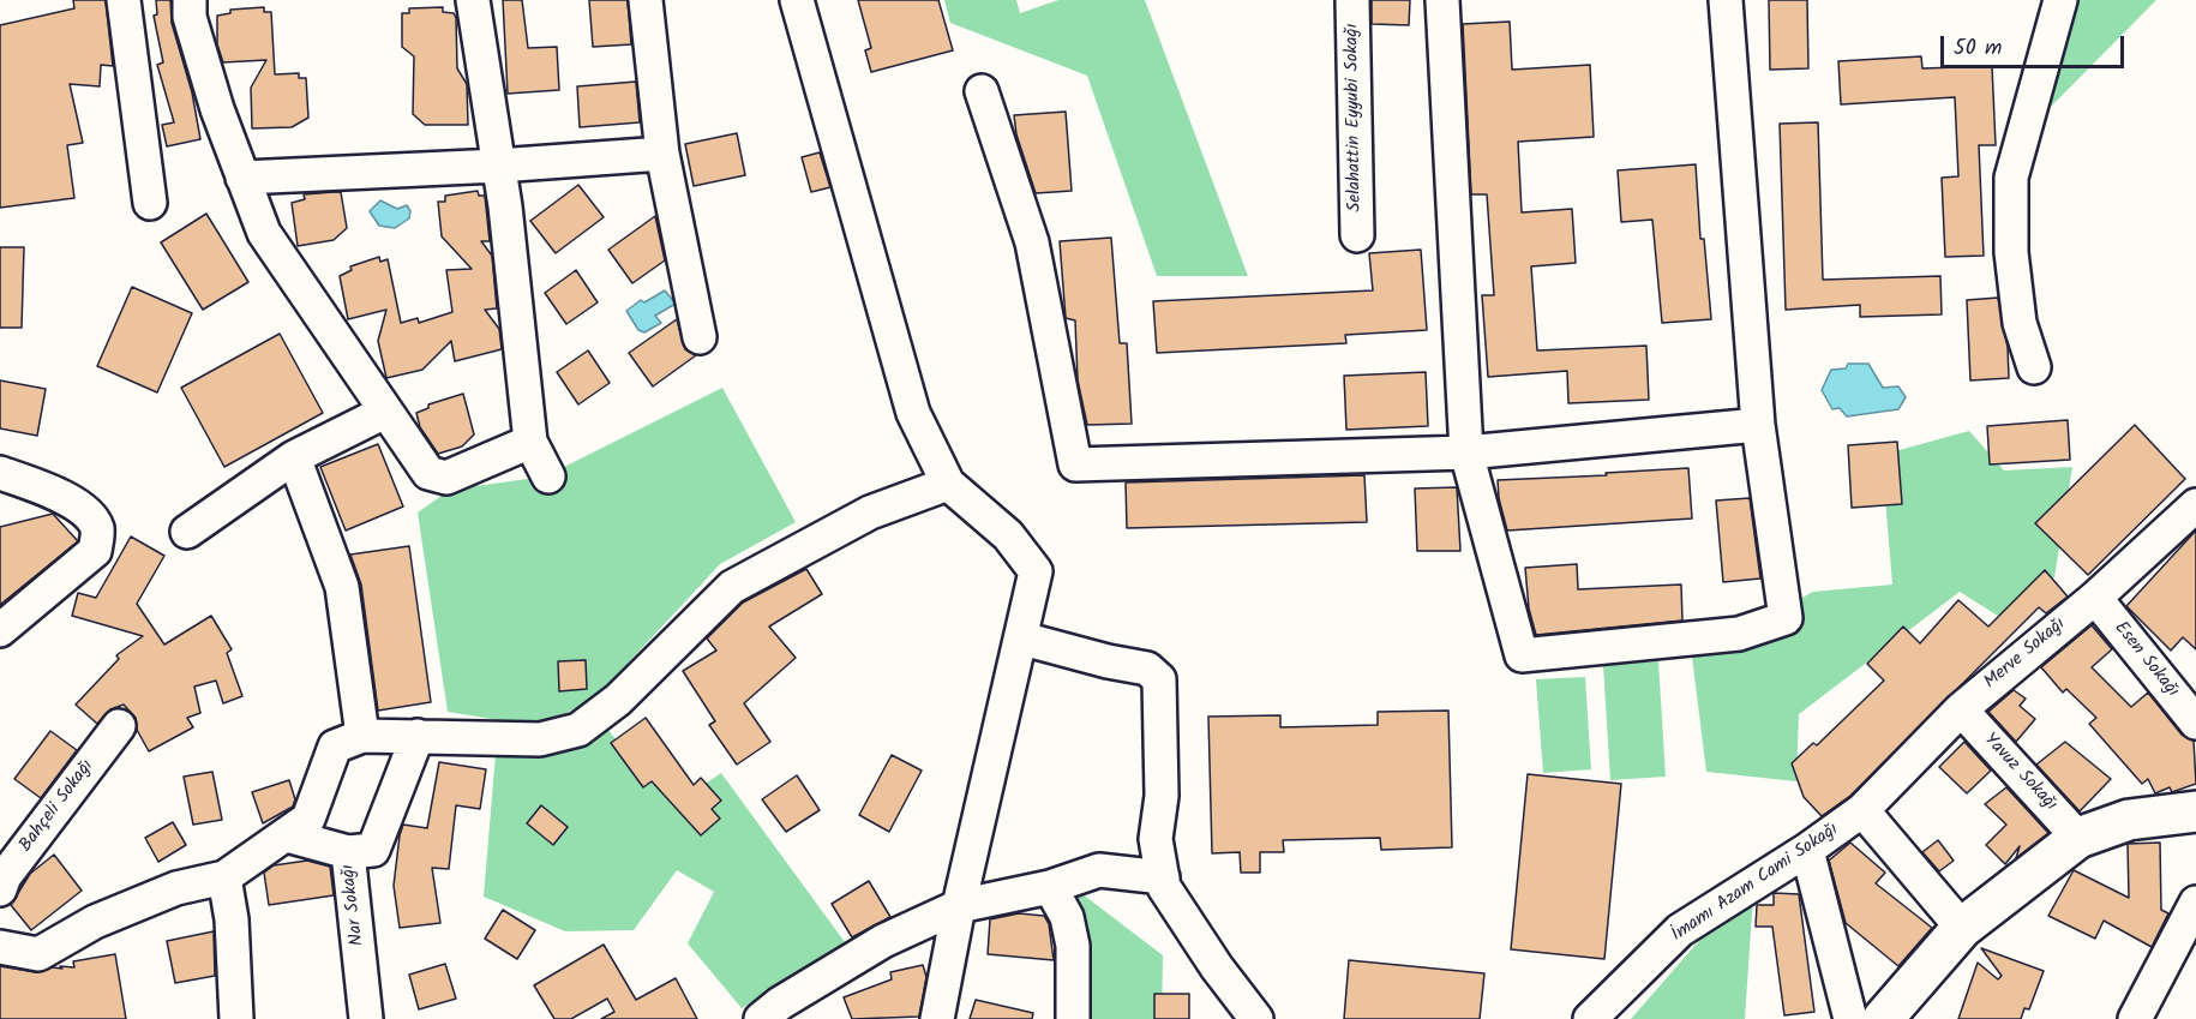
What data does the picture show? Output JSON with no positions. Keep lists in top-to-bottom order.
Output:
{
  "streets": {
    "street": [
      "Selahattin Eyyubi Sokağı",
      "Merve Sokağı",
      "Esen Sokağı",
      "Yavuz Sokağı",
      "Bahçeli Sokağı",
      "İmamı Azam Cami Sokağı",
      "Nar Sokağı"
    ]
  },
  "crossings": [
    ["Merve Sokağı", "Esen Sokağı"],
    ["Merve Sokağı", "Yavuz Sokağı"],
    ["Merve Sokağı", "İmamı Azam Cami Sokağı"]
  ],
  "scale_bar": "50 m"
}
